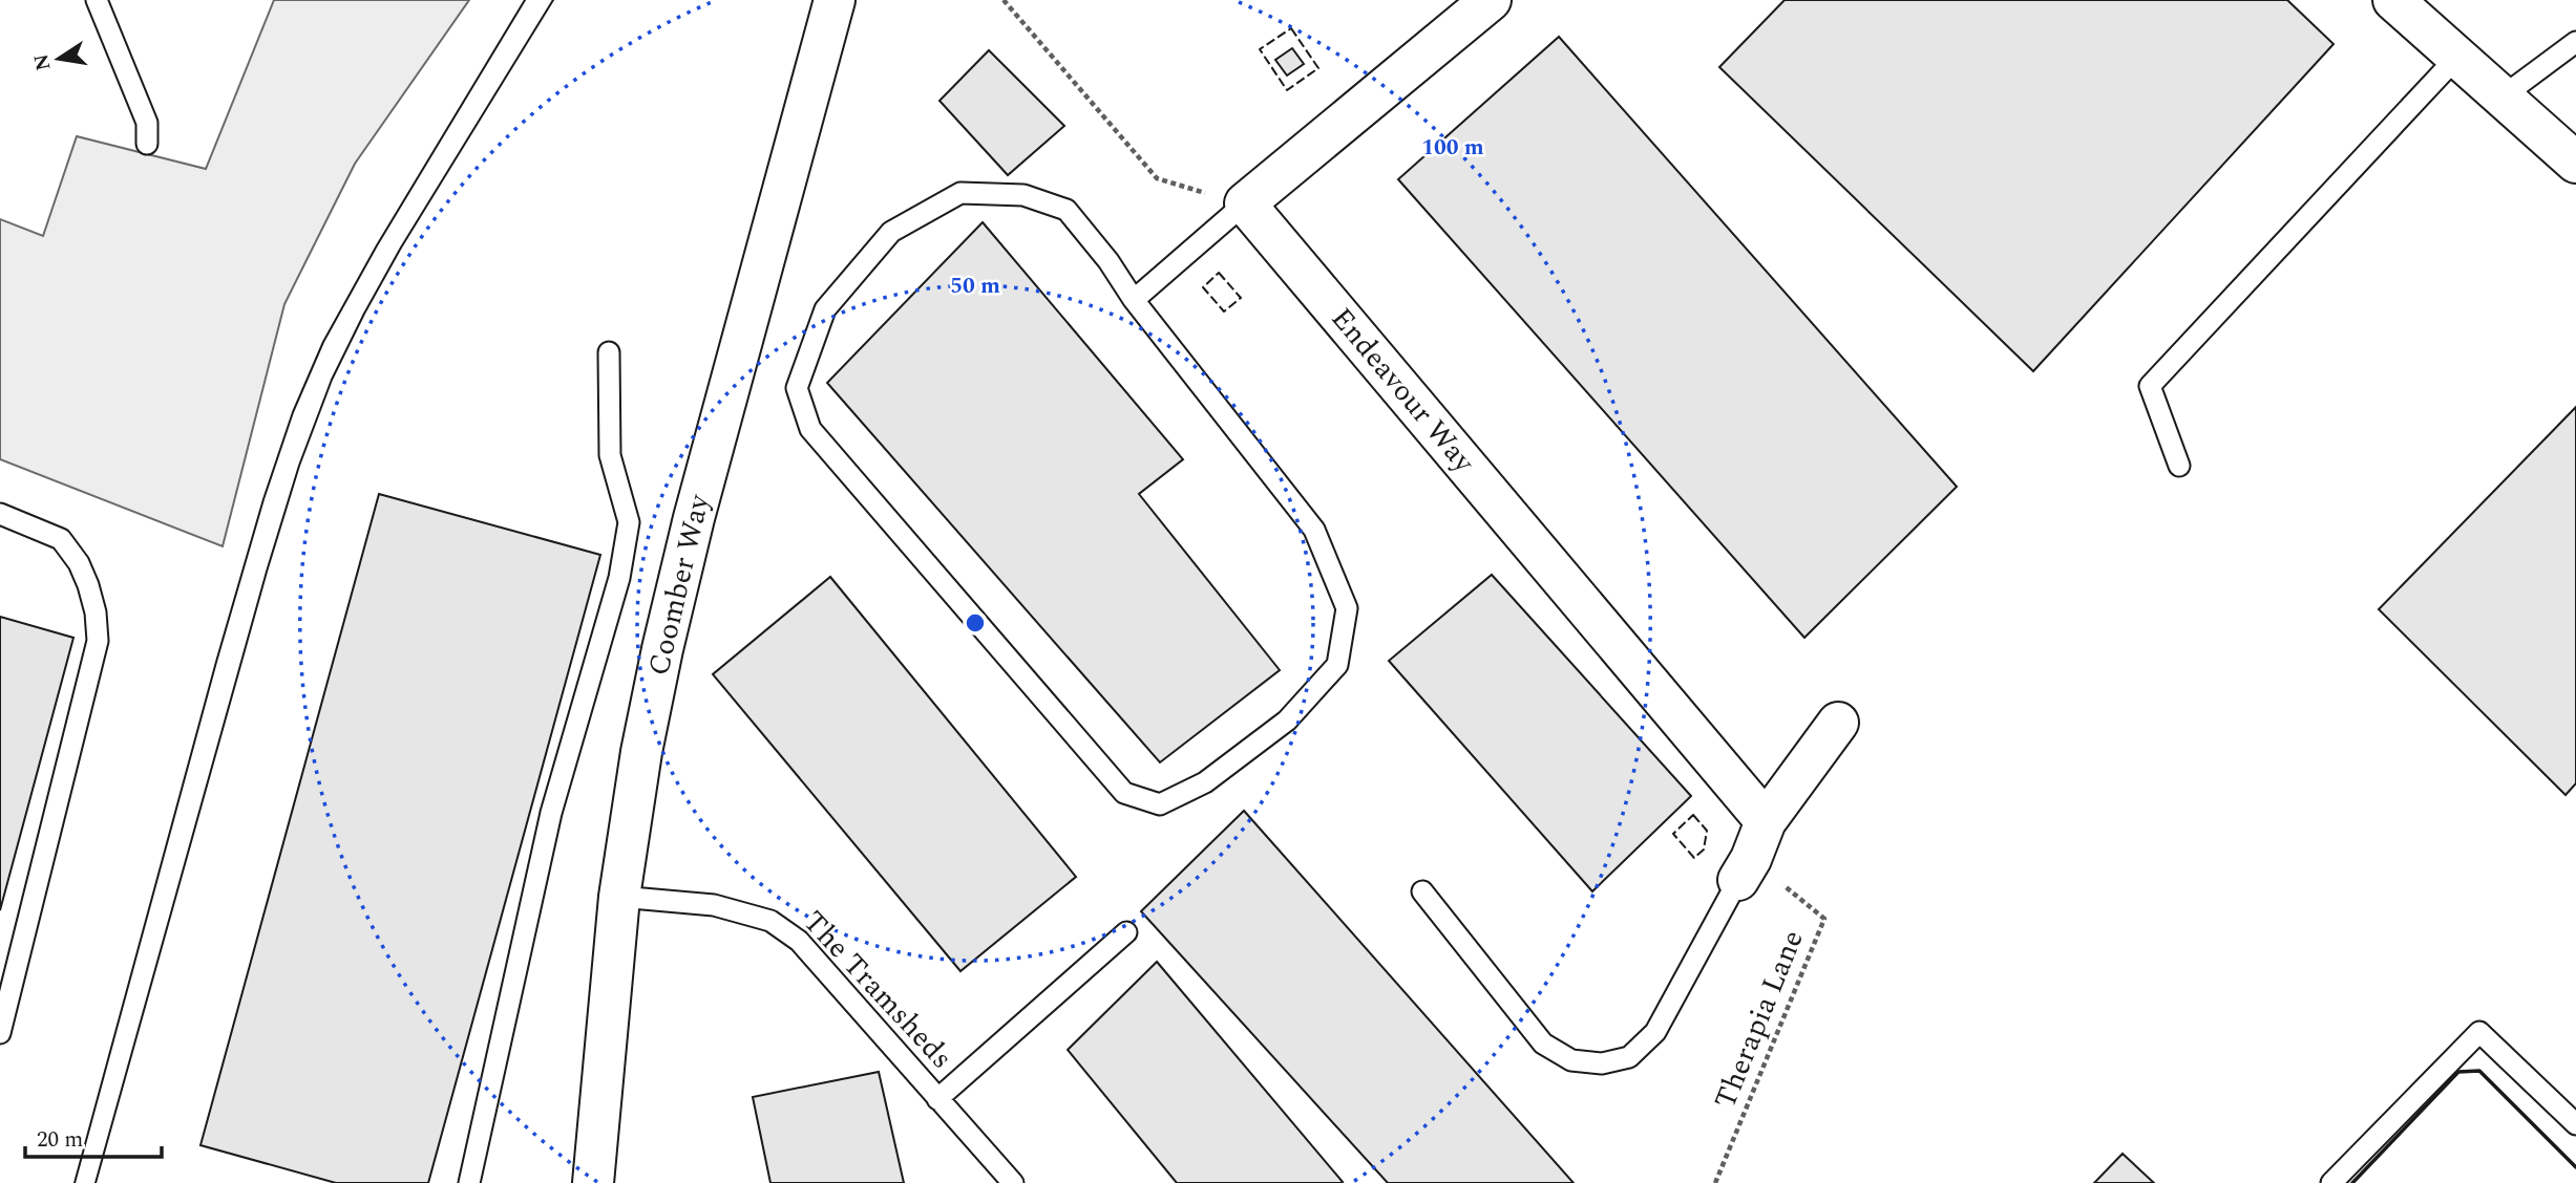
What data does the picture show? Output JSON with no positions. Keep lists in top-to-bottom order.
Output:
{
  "streets": {
    "street": ["Endeavour Way", "Coomber Way"],
    "lane": ["The Tramsheds"],
    "path": ["Therapia Lane"]
  },
  "crossings": [
    ["Coomber Way", "The Tramsheds"]
  ],
  "scale_bar": "20 m",
  "north": "left",
  "rings": ["100 m", "50 m"]
}
